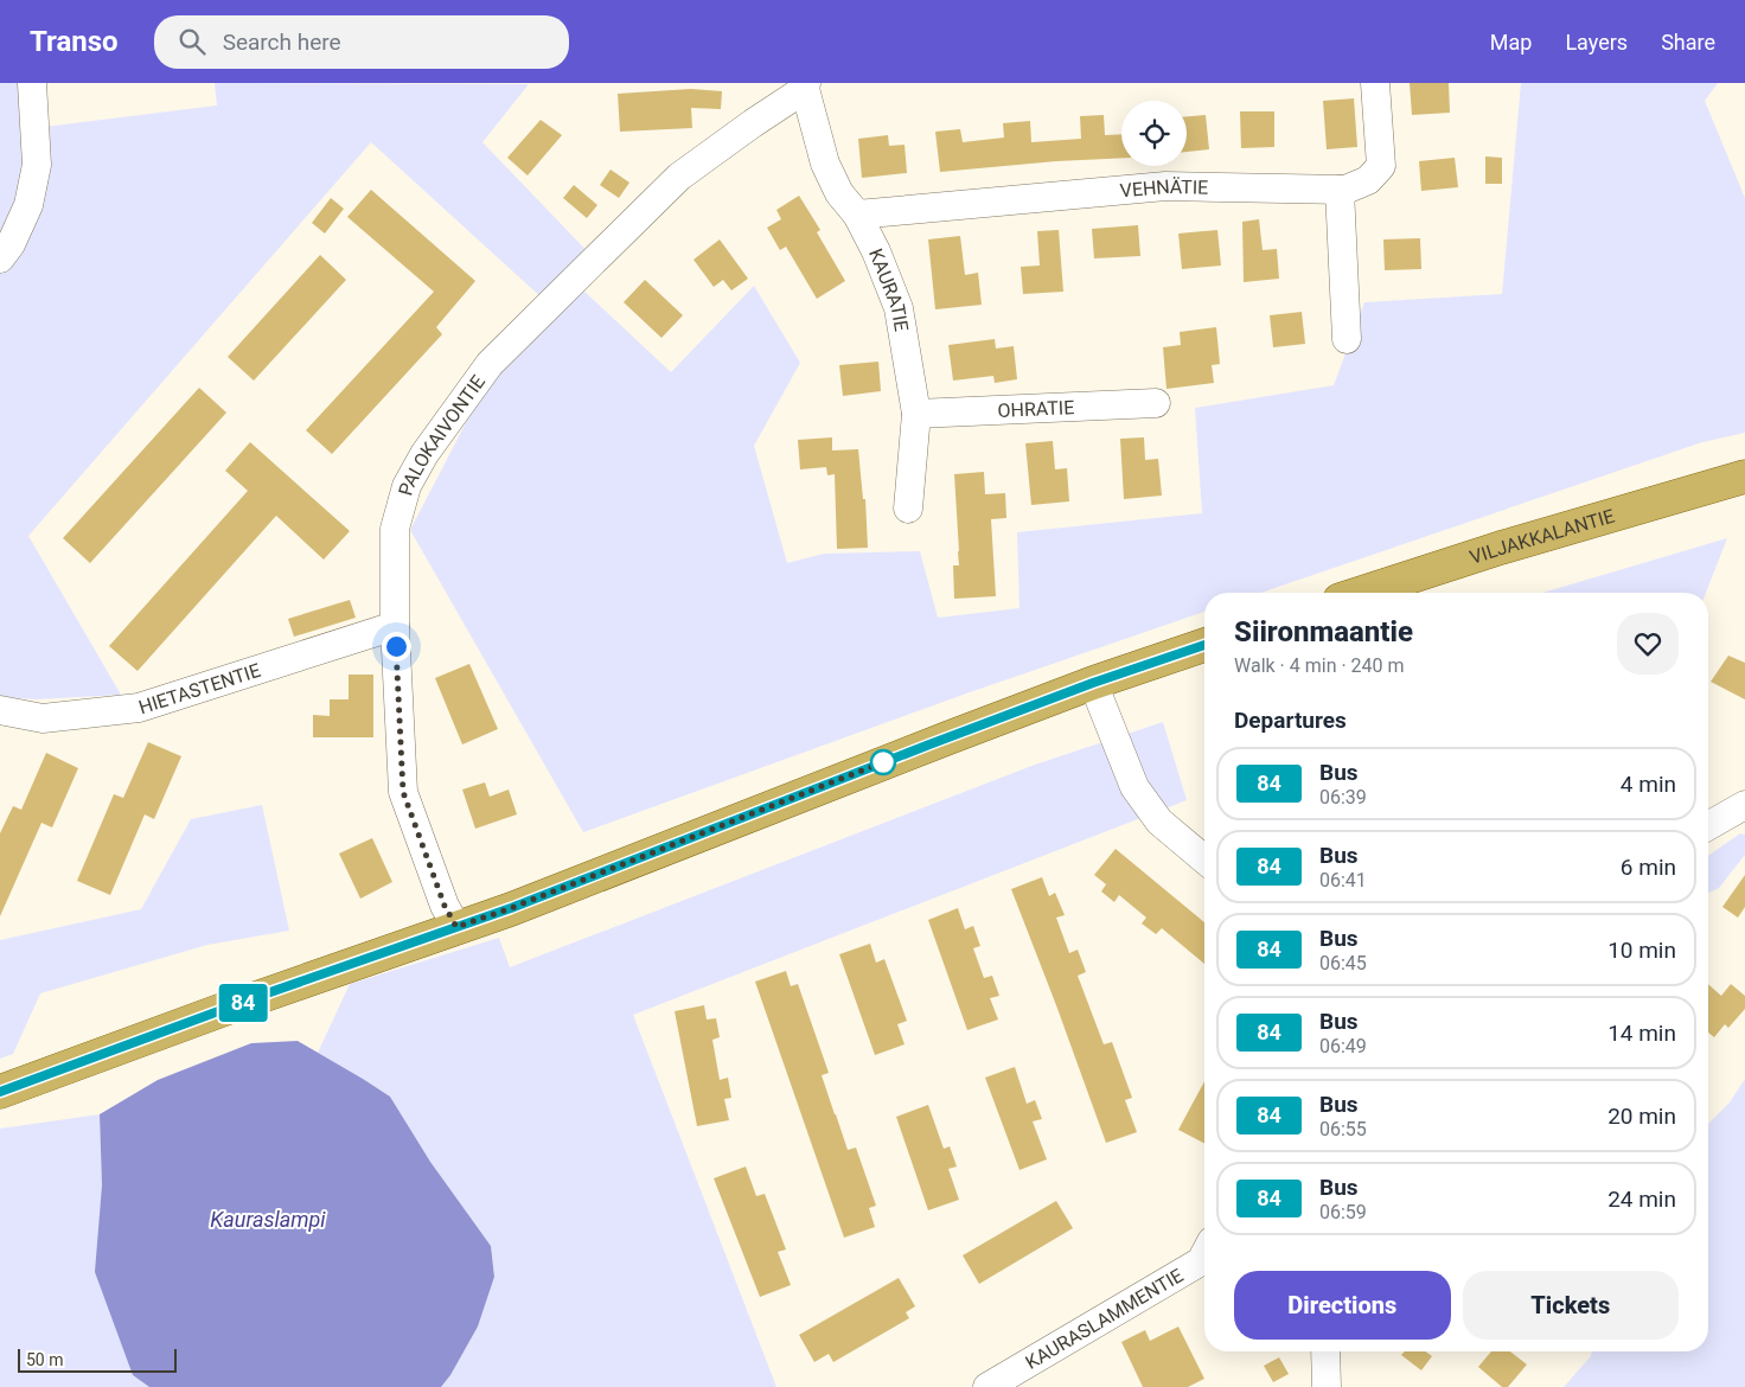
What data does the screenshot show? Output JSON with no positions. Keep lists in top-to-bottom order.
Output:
{
  "streets": {
    "main road": ["VILJAKKALANTIE"],
    "street": [
      "VEHNÄTIE",
      "KAURATIE",
      "OHRATIE",
      "PALOKAIVONTIE",
      "HIETASTENTIE",
      "KAURASLAMMENTIE"
    ]
  },
  "crossings": [
    ["VEHNÄTIE", "KAURATIE"],
    ["KAURATIE", "OHRATIE"],
    ["KAURATIE", "PALOKAIVONTIE"],
    ["PALOKAIVONTIE", "HIETASTENTIE"]
  ],
  "water": ["Kauraslampi"],
  "lines": ["bus line 84"],
  "scale_bar": "50 m",
  "page": {
    "header": "Transo",
    "search": "Search here",
    "nav": ["Map", "Layers", "Share"],
    "on_map": "84",
    "heading": [
      ["Siironmaantie", "Walk · 4 min · 240 m"],
      "Departures"
    ],
    "list": [
      {
        "mark": "84",
        "name": "Bus",
        "note": "06:39",
        "value": "4 min"
      },
      {
        "mark": "84",
        "name": "Bus",
        "note": "06:41",
        "value": "6 min"
      },
      {
        "mark": "84",
        "name": "Bus",
        "note": "06:45",
        "value": "10 min"
      },
      {
        "mark": "84",
        "name": "Bus",
        "note": "06:49",
        "value": "14 min"
      },
      {
        "mark": "84",
        "name": "Bus",
        "note": "06:55",
        "value": "20 min"
      },
      {
        "mark": "84",
        "name": "Bus",
        "note": "06:59",
        "value": "24 min"
      }
    ],
    "buttons": ["Directions", "Tickets"],
    "scale": "50 m"
  }
}
